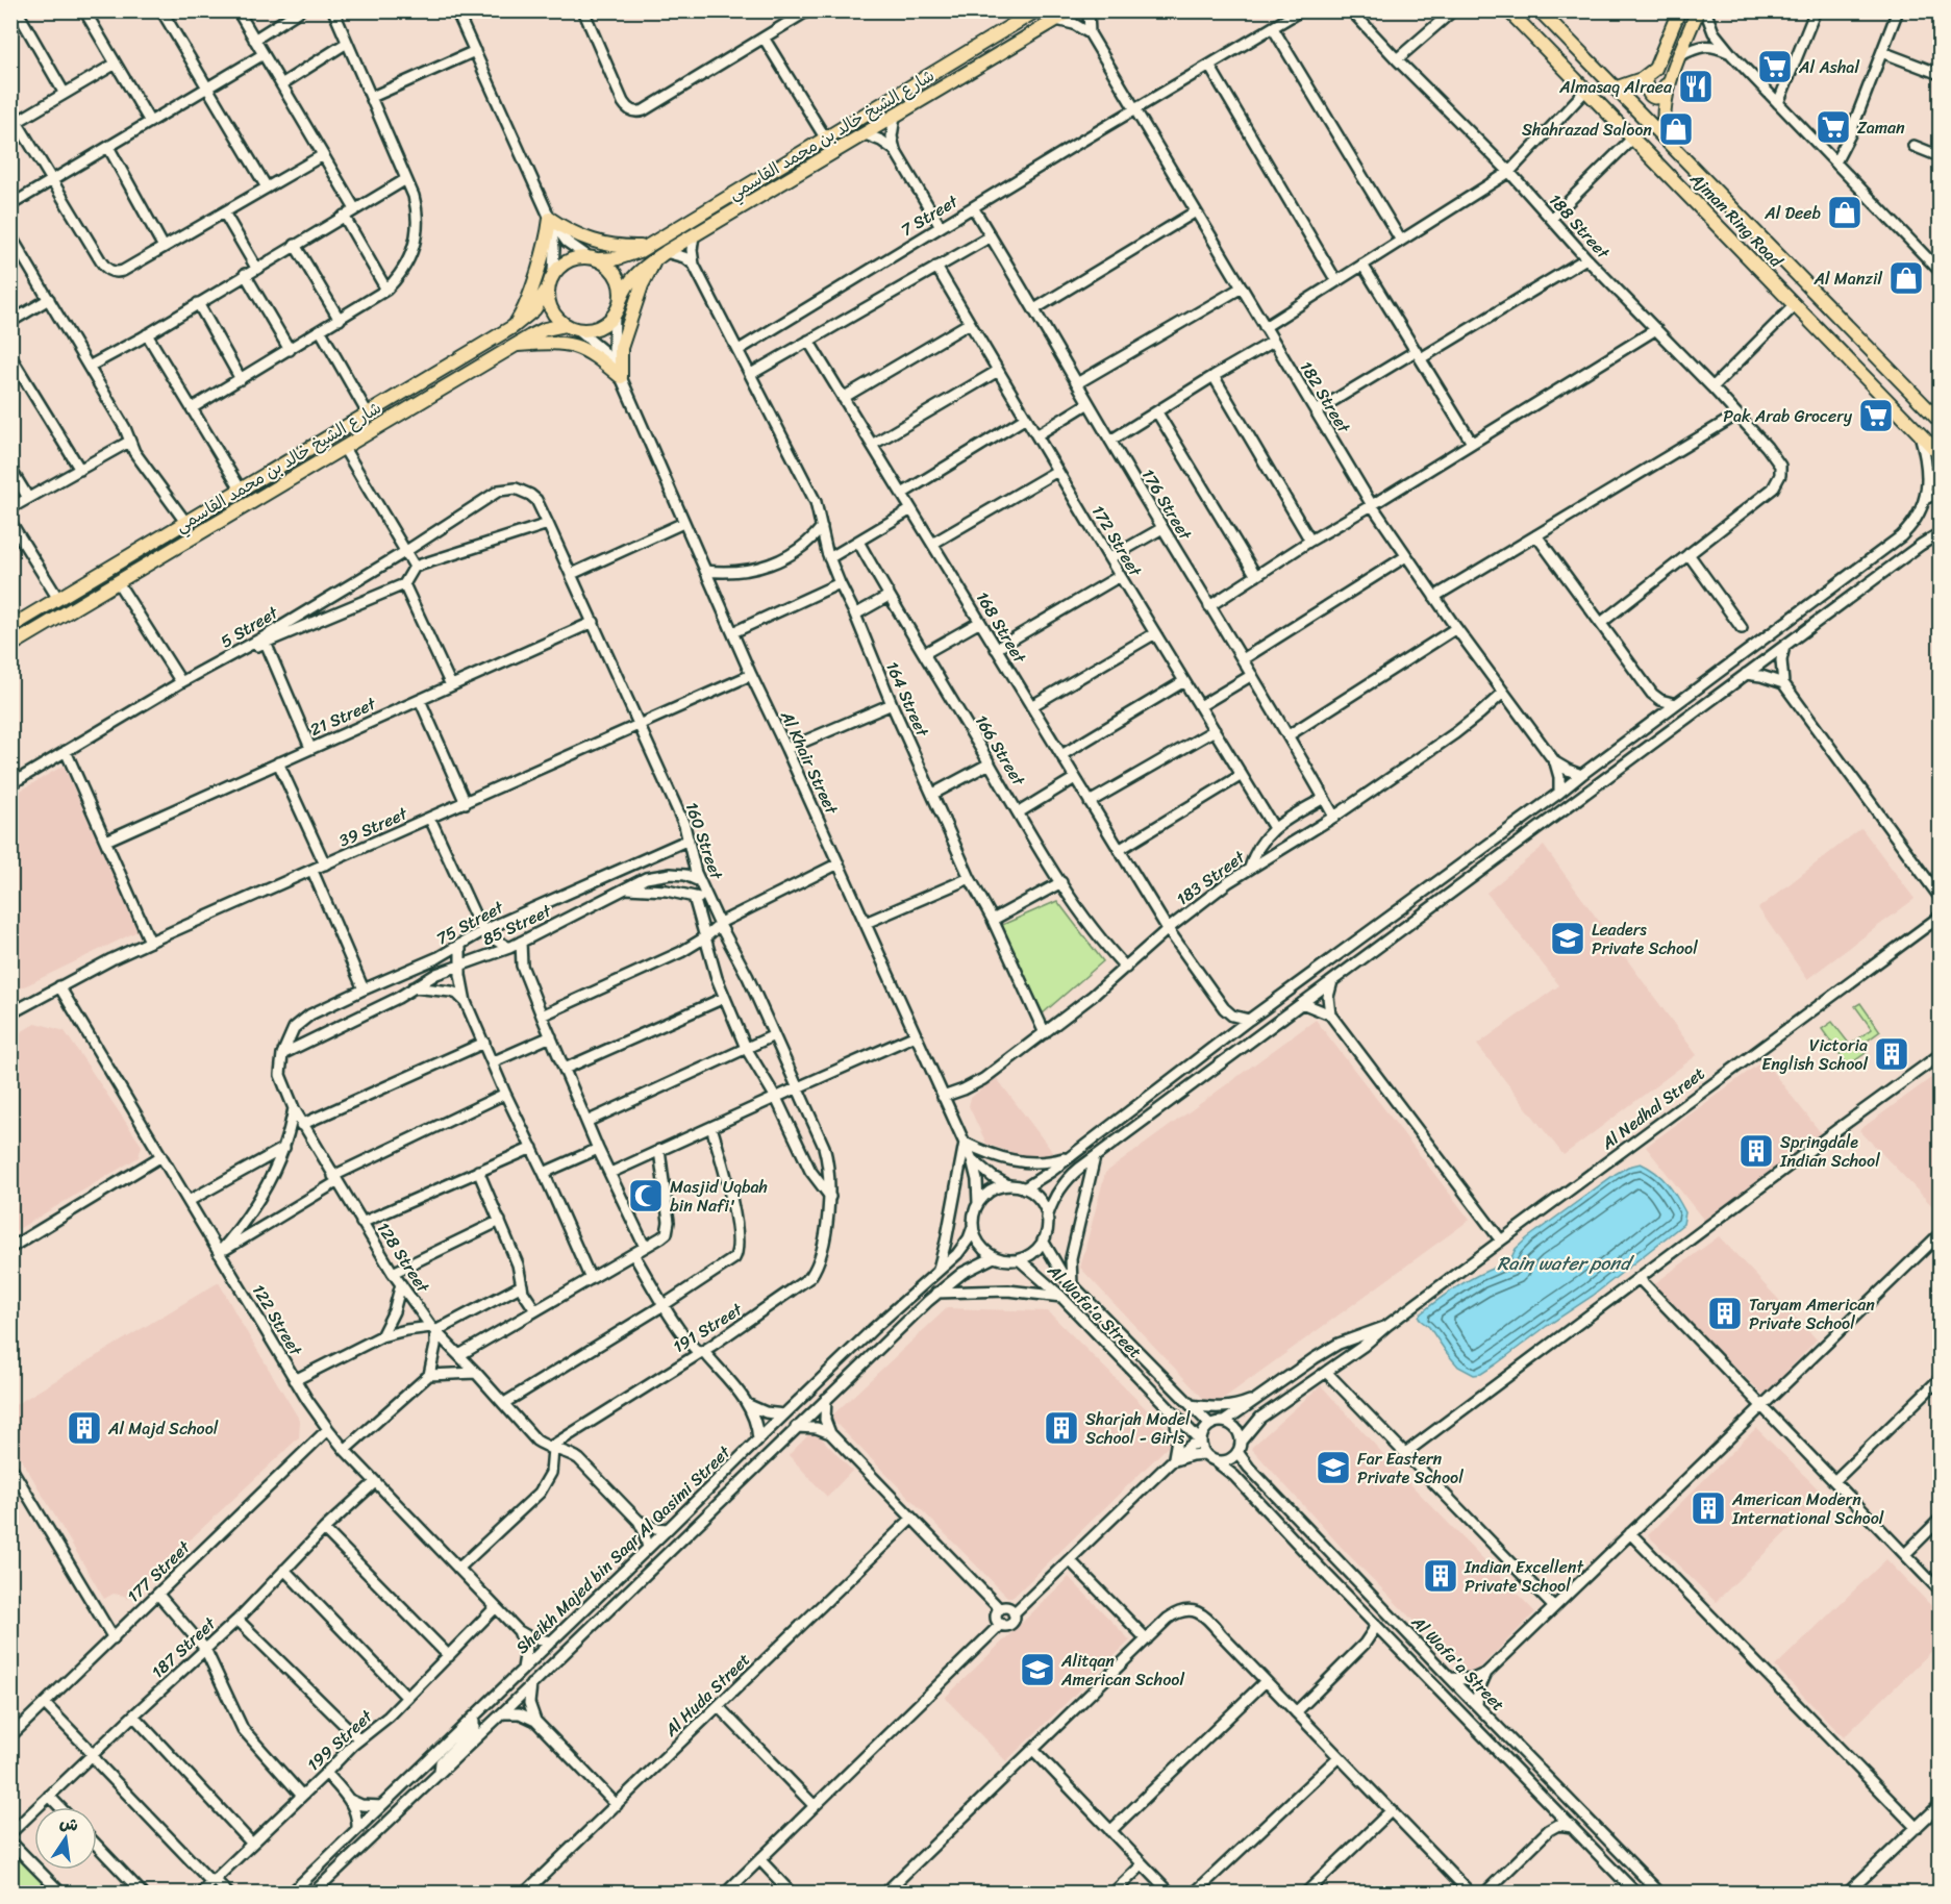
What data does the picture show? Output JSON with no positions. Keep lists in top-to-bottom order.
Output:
{
  "streets": {
    "main road": ["شارع الشيخ خالد بن محمد القاسمي", "Ajman Ring Road"],
    "street": [
      "7 Street",
      "188 Street",
      "182 Street",
      "176 Street",
      "172 Street",
      "5 Street",
      "168 Street",
      "164 Street",
      "21 Street",
      "166 Street",
      "Al Khair Street",
      "39 Street",
      "160 Street",
      "183 Street",
      "75 Street",
      "85 Street",
      "Al Nedhal Street",
      "128 Street",
      "Al Wafa'a Street",
      "122 Street",
      "191 Street",
      "Sheikh Majed bin Saqr Al Qasimi Street",
      "177 Street",
      "187 Street",
      "Al Huda Street",
      "199 Street"
    ]
  },
  "crossings": [
    ["شارع الشيخ خالد بن محمد القاسمي", "Al Khair Street"],
    ["7 Street", "182 Street"],
    ["7 Street", "176 Street"],
    ["7 Street", "164 Street"],
    ["182 Street", "183 Street"],
    ["176 Street", "183 Street"],
    ["5 Street", "160 Street"],
    ["168 Street", "183 Street"],
    ["164 Street", "183 Street"],
    ["21 Street", "160 Street"],
    ["166 Street", "183 Street"],
    ["Al Khair Street", "39 Street"],
    ["Al Khair Street", "183 Street"],
    ["Al Khair Street", "Al Wafa'a Street"],
    ["Al Khair Street", "Sheikh Majed bin Saqr Al Qasimi Street"],
    ["39 Street", "160 Street"],
    ["39 Street", "122 Street"],
    ["160 Street", "75 Street"],
    ["160 Street", "85 Street"],
    ["160 Street", "191 Street"],
    ["75 Street", "85 Street"],
    ["75 Street", "128 Street"],
    ["85 Street", "128 Street"],
    ["Al Nedhal Street", "Al Wafa'a Street"],
    ["128 Street", "191 Street"],
    ["Al Wafa'a Street", "Sheikh Majed bin Saqr Al Qasimi Street"],
    ["122 Street", "Sheikh Majed bin Saqr Al Qasimi Street"],
    ["122 Street", "177 Street"],
    ["122 Street", "187 Street"],
    ["122 Street", "199 Street"]
  ],
  "water": ["Rain water pond"],
  "places": {
    "supermarket": ["Al Ashal", "Zaman", "Pak Arab Grocery"],
    "restaurant": ["Almasaq Alraea"],
    "shop": ["Shahrazad Saloon", "Al Deeb", "Al Manzil"],
    "school or university": ["Leaders Private School", "Far Eastern Private School", "Alitqan American School"],
    "building": [
      "Victoria English School",
      "Springdale Indian School",
      "Taryam American Private School",
      "Al Majd School",
      "Sharjah Model School - Girls",
      "American Modern International School",
      "Indian Excellent Private School"
    ],
    "mosque": ["Masjid Uqbah bin Nafi'"]
  },
  "north": "top"
}
